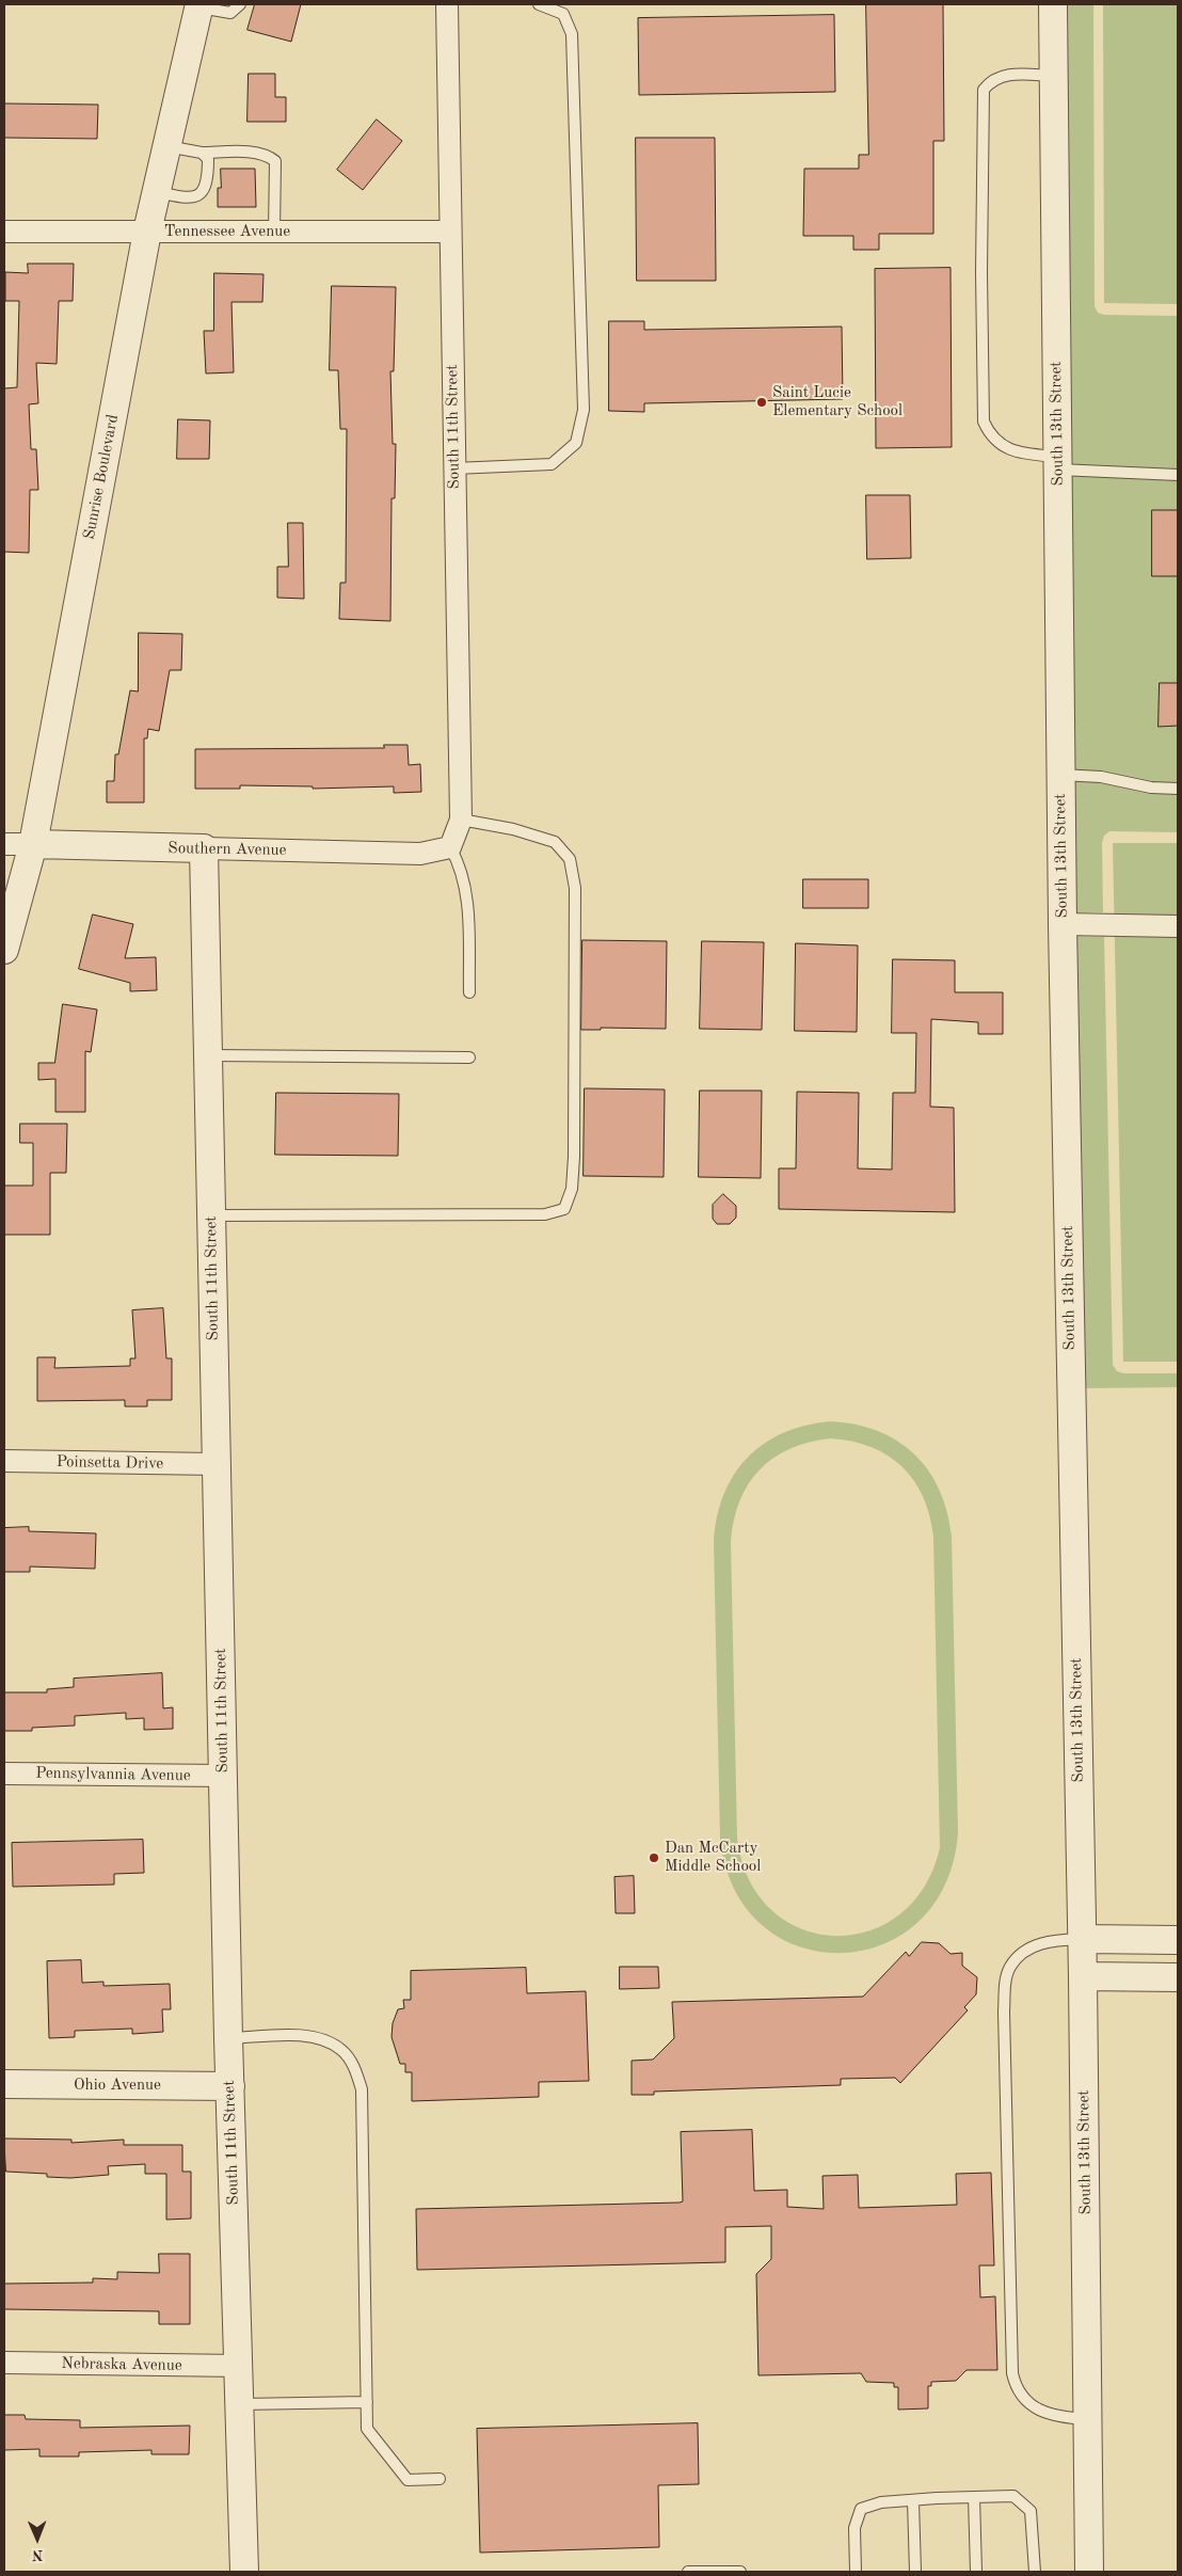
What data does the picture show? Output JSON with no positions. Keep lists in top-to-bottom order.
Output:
{
  "streets": {
    "street": [
      "Tennessee Avenue",
      "South 13th Street",
      "South 11th Street",
      "Sunrise Boulevard",
      "Southern Avenue",
      "Poinsetta Drive",
      "Pennsylvannia Avenue",
      "Ohio Avenue",
      "Nebraska Avenue"
    ]
  },
  "crossings": [
    ["Tennessee Avenue", "South 11th Street"],
    ["Tennessee Avenue", "Sunrise Boulevard"],
    ["South 11th Street", "Southern Avenue"],
    ["South 11th Street", "Poinsetta Drive"],
    ["South 11th Street", "Pennsylvannia Avenue"],
    ["South 11th Street", "Ohio Avenue"],
    ["South 11th Street", "Nebraska Avenue"],
    ["Sunrise Boulevard", "Southern Avenue"]
  ],
  "places": ["Saint Lucie Elementary School", "Dan McCarty Middle School"],
  "north": "bottom"
}
